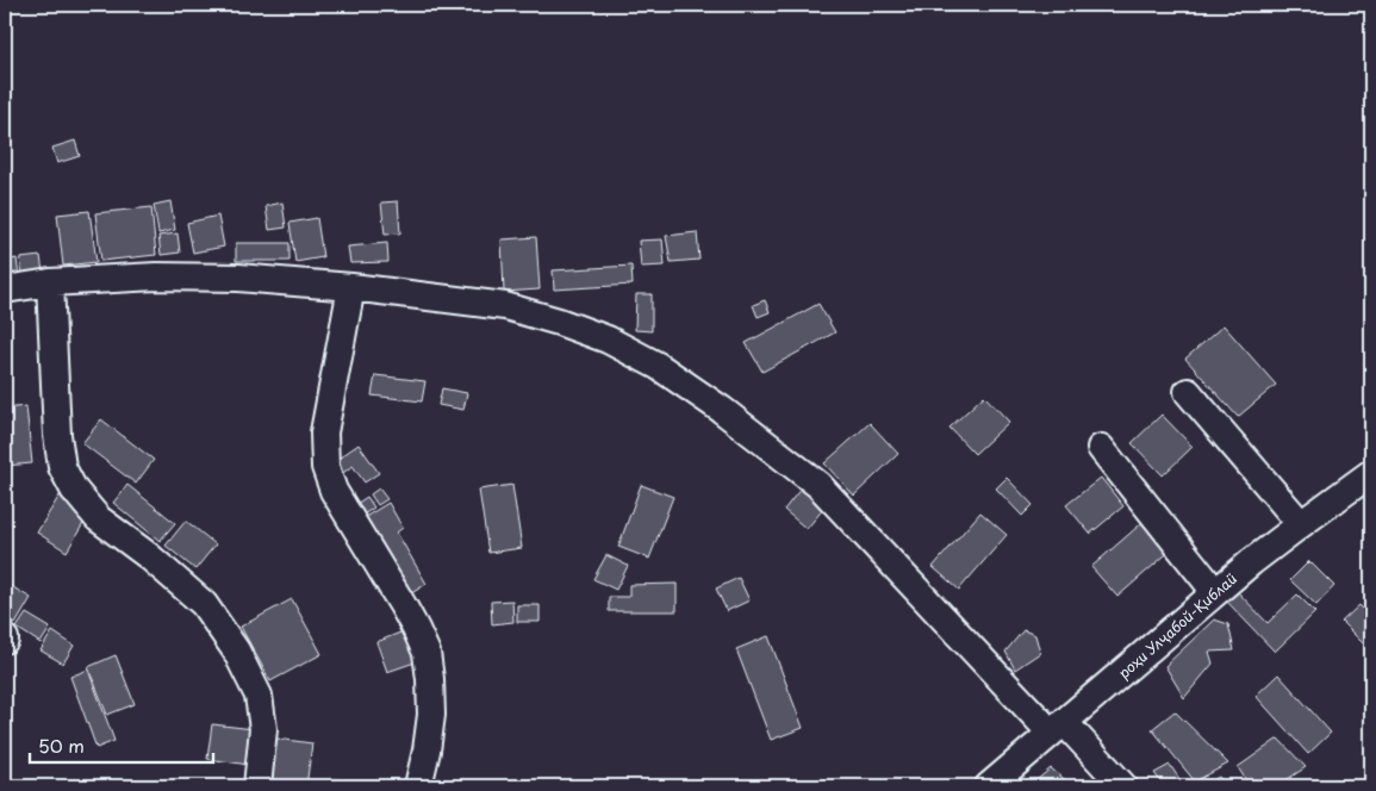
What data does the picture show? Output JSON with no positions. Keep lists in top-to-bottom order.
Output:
{
  "streets": {
    "street": ["роҳи Улҷабой-Қиблаӣ"]
  },
  "scale_bar": "50 m"
}
